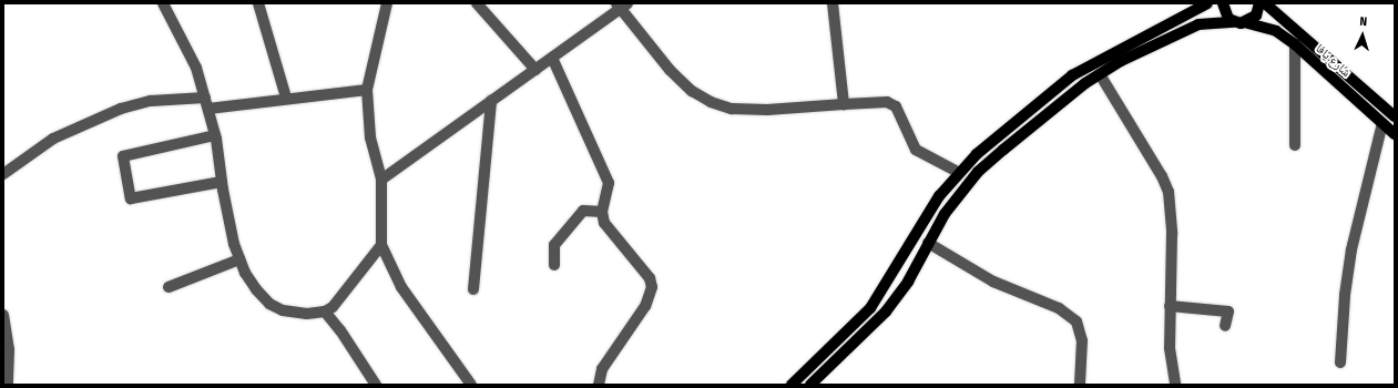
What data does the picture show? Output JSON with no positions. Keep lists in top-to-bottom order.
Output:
{
  "streets": {
    "main road": ["شارع يافا"]
  },
  "north": "top"
}
